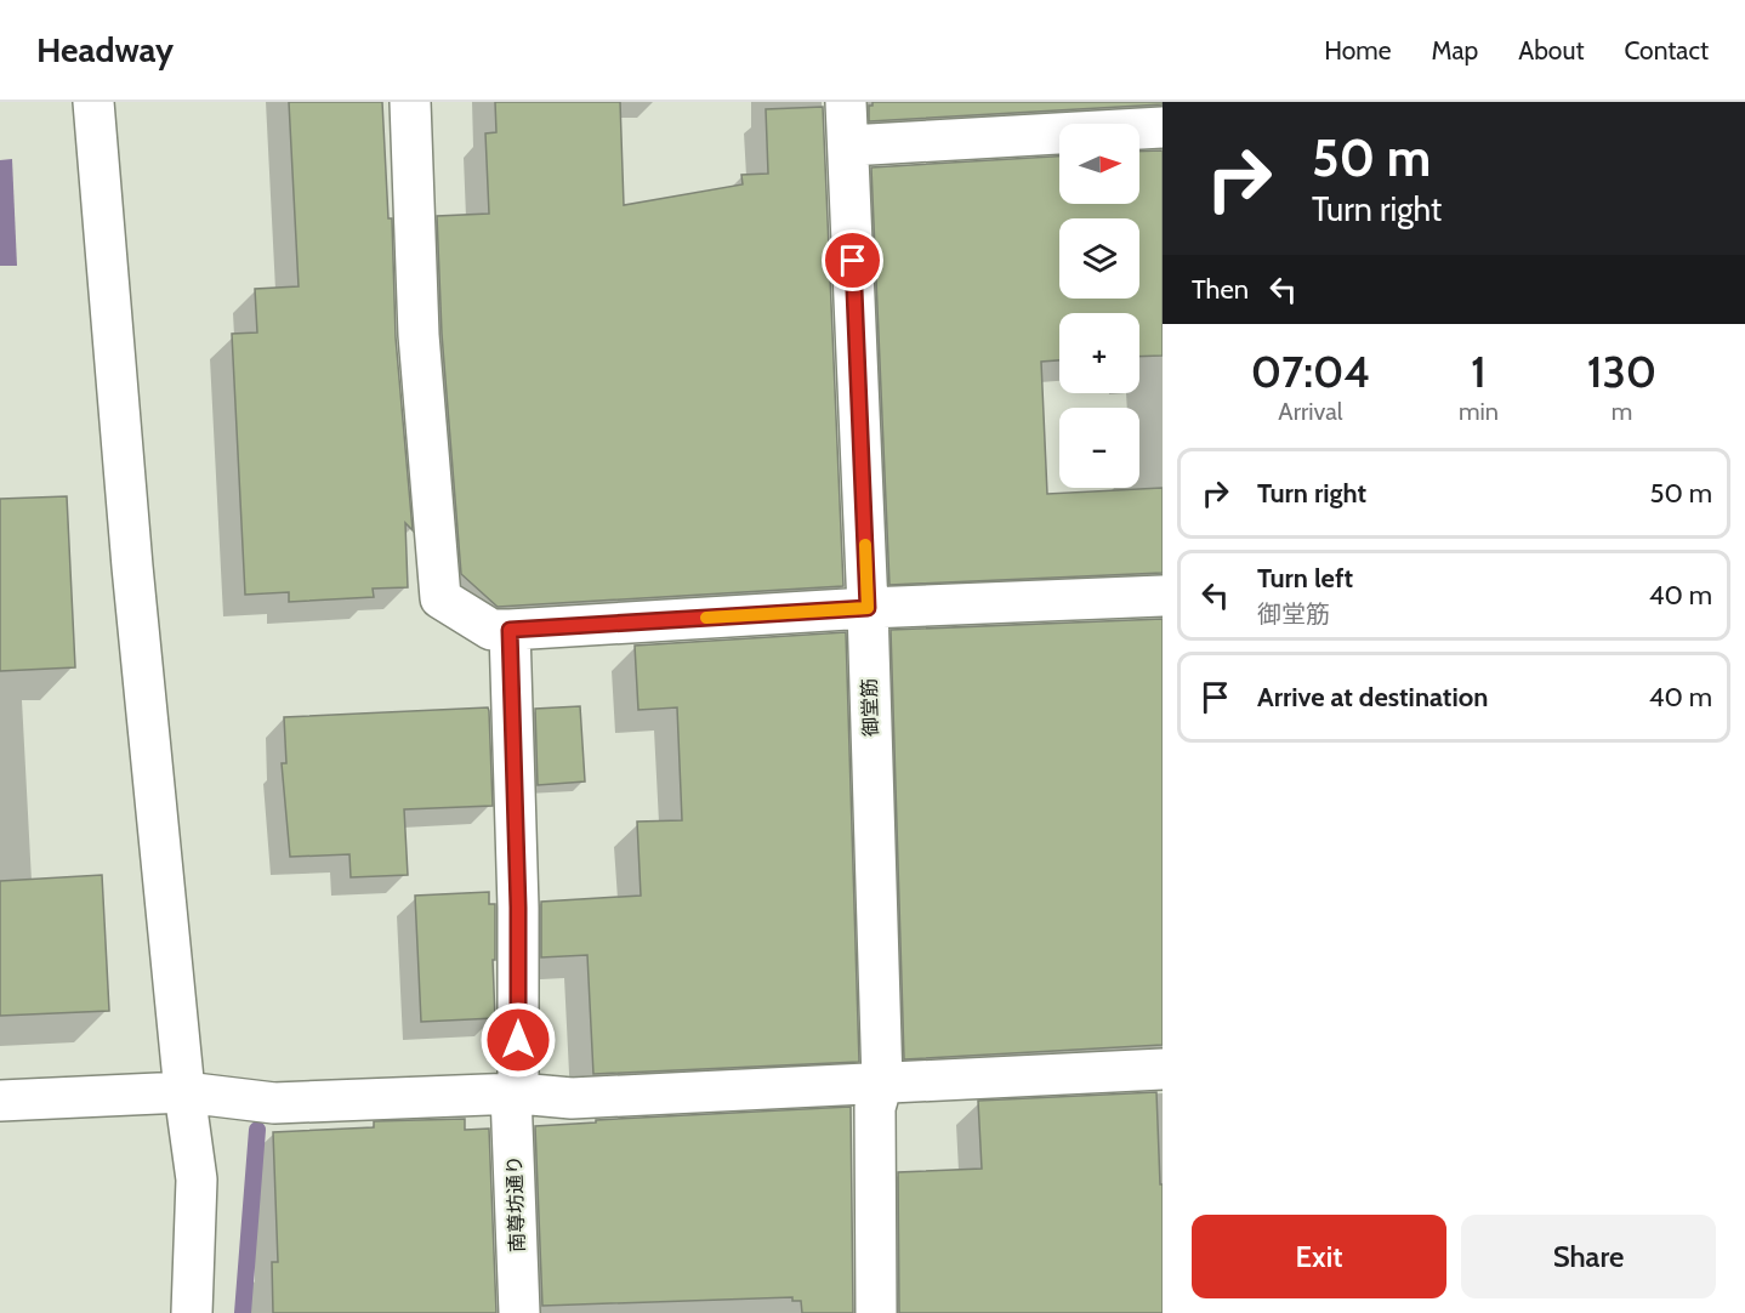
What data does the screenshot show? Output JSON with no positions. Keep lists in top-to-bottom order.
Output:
{
  "streets": {
    "street": ["御堂筋", "南尊坊通り"]
  },
  "north": "right",
  "page": {
    "header": "Headway",
    "nav": [
      "Home",
      "Map",
      "About",
      "Contact"
    ],
    "turn": ["50 m", "Turn right"],
    "map_buttons": ["+", "−"],
    "then": "Then",
    "eta": [
      "07:04",
      "Arrival",
      "1",
      "min",
      "130",
      "m"
    ],
    "list": [
      {
        "name": "Turn right",
        "value": "50 m"
      },
      {
        "name": "Turn left",
        "note": "御堂筋",
        "value": "40 m"
      },
      {
        "name": "Arrive at destination",
        "value": "40 m"
      }
    ],
    "buttons": ["Exit", "Share"]
  }
}
